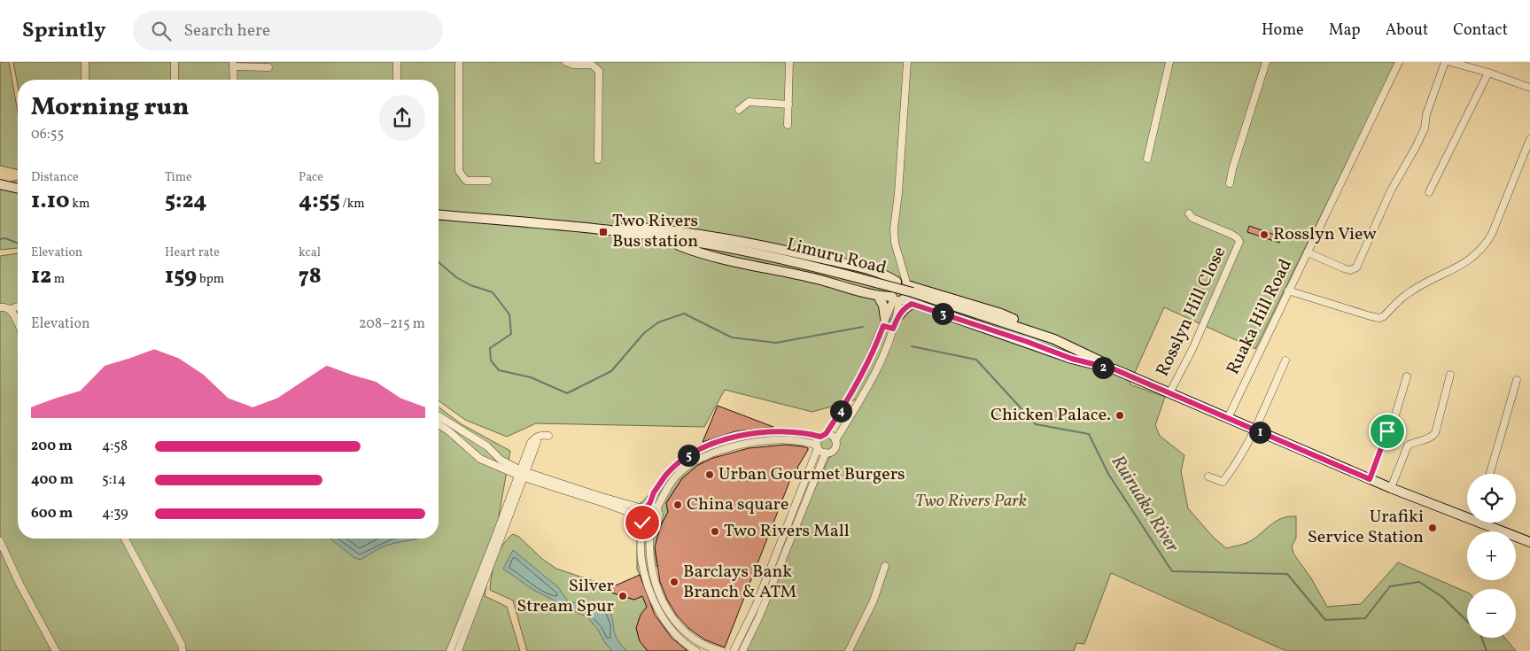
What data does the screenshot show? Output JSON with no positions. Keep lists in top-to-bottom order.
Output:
{
  "streets": {
    "main road": ["Limuru Road"],
    "street": ["Rosslyn Hill Close", "Ruaka Hill Road"]
  },
  "crossings": [
    ["Limuru Road", "Rosslyn Hill Close"],
    ["Limuru Road", "Ruaka Hill Road"]
  ],
  "water": ["Ruiruaka River"],
  "parks": ["Two Rivers Park"],
  "places": {
    "transit": ["Two Rivers Bus station"],
    "other": [
      "Rosslyn View",
      "Chicken Palace.",
      "Urban Gourmet Burgers",
      "China square",
      "Urafiki Service Station",
      "Two Rivers Mall",
      "Barclays Bank Branch & ATM",
      "Silver Stream Spur"
    ]
  },
  "page": {
    "header": "Sprintly",
    "search": "Search here",
    "nav": [
      "Home",
      "Map",
      "About",
      "Contact"
    ],
    "heading": ["Morning run", "06:55"],
    "stats": [
      ["Distance", "1.10 km"],
      ["Time", "5:24"],
      ["Pace", "4:55 /km"],
      ["Elevation", "12 m"],
      ["Heart rate", "159 bpm"],
      ["kcal", "78"]
    ],
    "pins": [
      "3",
      "2",
      "4",
      "1",
      "5"
    ],
    "chart": ["Elevation", "208–215 m"],
    "list": [
      {
        "name": "200 m",
        "note": "4:58"
      },
      {
        "name": "400 m",
        "note": "5:14"
      },
      {
        "name": "600 m",
        "note": "4:39"
      }
    ],
    "map_buttons": ["+", "−"]
  }
}
